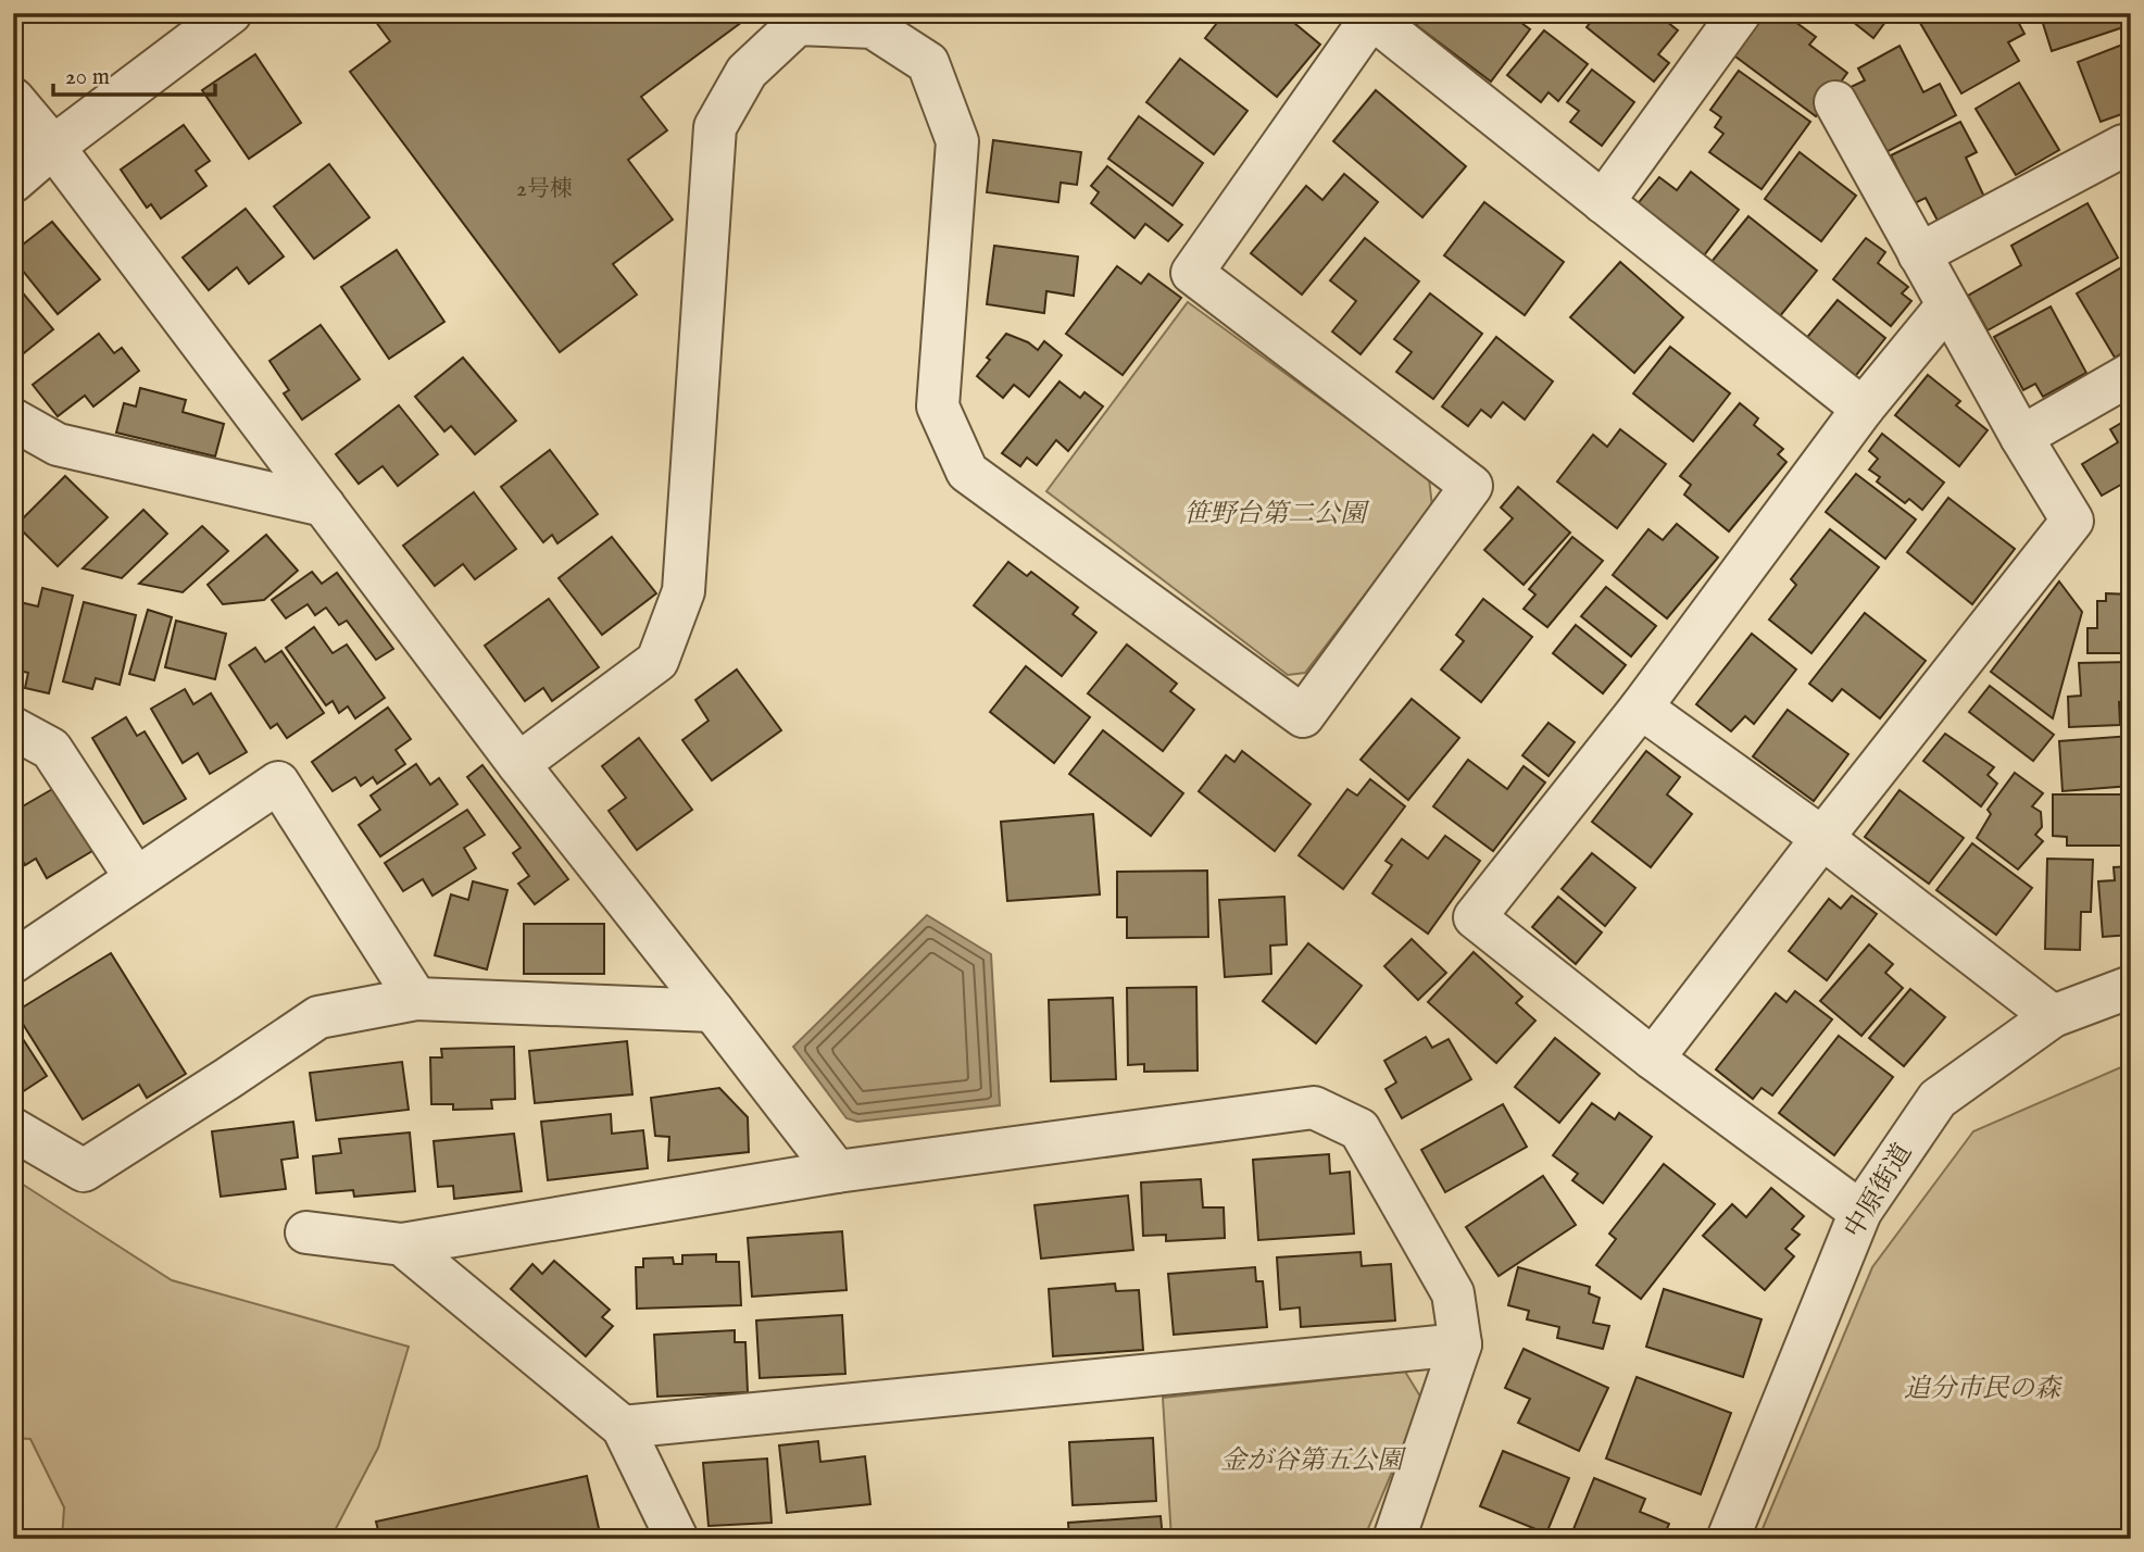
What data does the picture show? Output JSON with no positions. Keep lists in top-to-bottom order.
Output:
{
  "streets": {
    "street": ["中原街道"]
  },
  "parks": ["笹野台第二公園", "追分市民の森", "金が谷第五公園"],
  "house_numbers": ["2号棟"],
  "scale_bar": "20 m"
}
